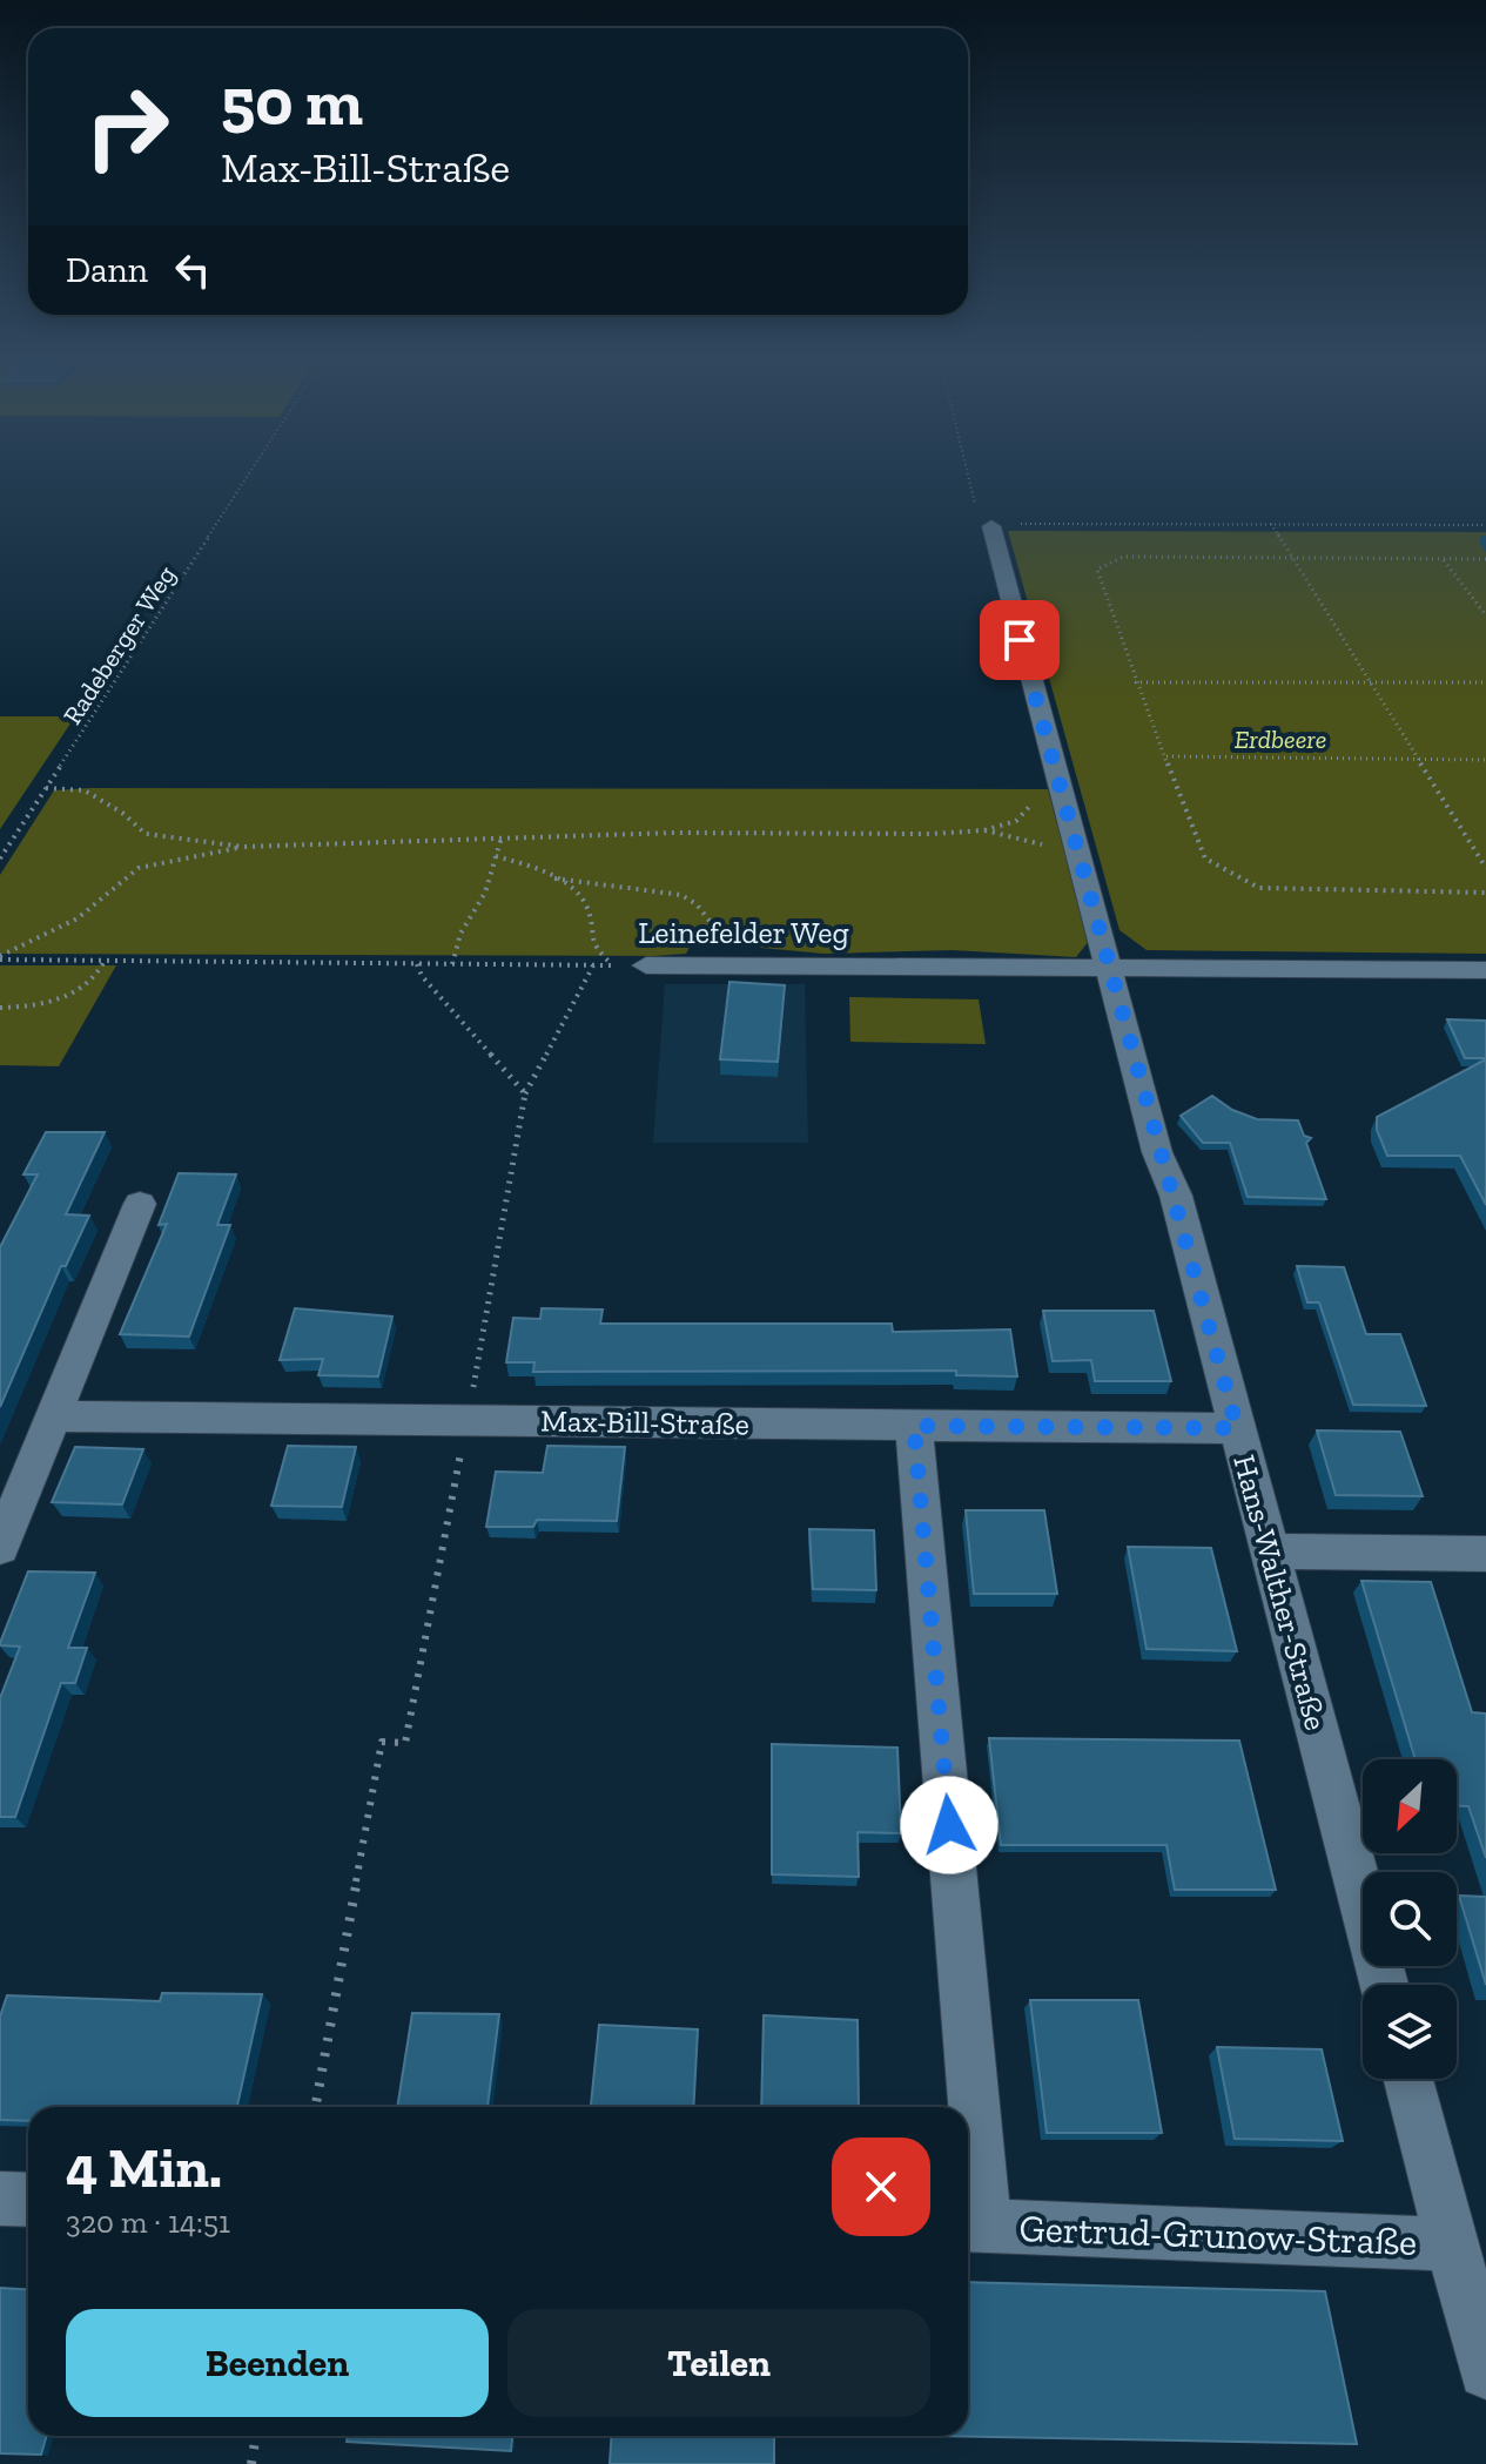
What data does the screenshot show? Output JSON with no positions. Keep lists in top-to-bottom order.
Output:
{
  "streets": {
    "street": [
      "Leinefelder Weg",
      "Max-Bill-Straße",
      "Hans-Walther-Straße",
      "Gertrud-Grunow-Straße"
    ],
    "path": ["Radeberger Weg"]
  },
  "crossings": [
    ["Leinefelder Weg", "Hans-Walther-Straße"],
    ["Max-Bill-Straße", "Hans-Walther-Straße"],
    ["Max-Bill-Straße", "Gertrud-Grunow-Straße"]
  ],
  "parks": ["Erdbeere"],
  "north": "bottom left",
  "page": {
    "turn": ["50 m", "Max-Bill-Straße"],
    "then": "Dann",
    "heading": ["4 Min.", "320 m · 14:51"],
    "buttons": ["Beenden", "Teilen"]
  }
}
